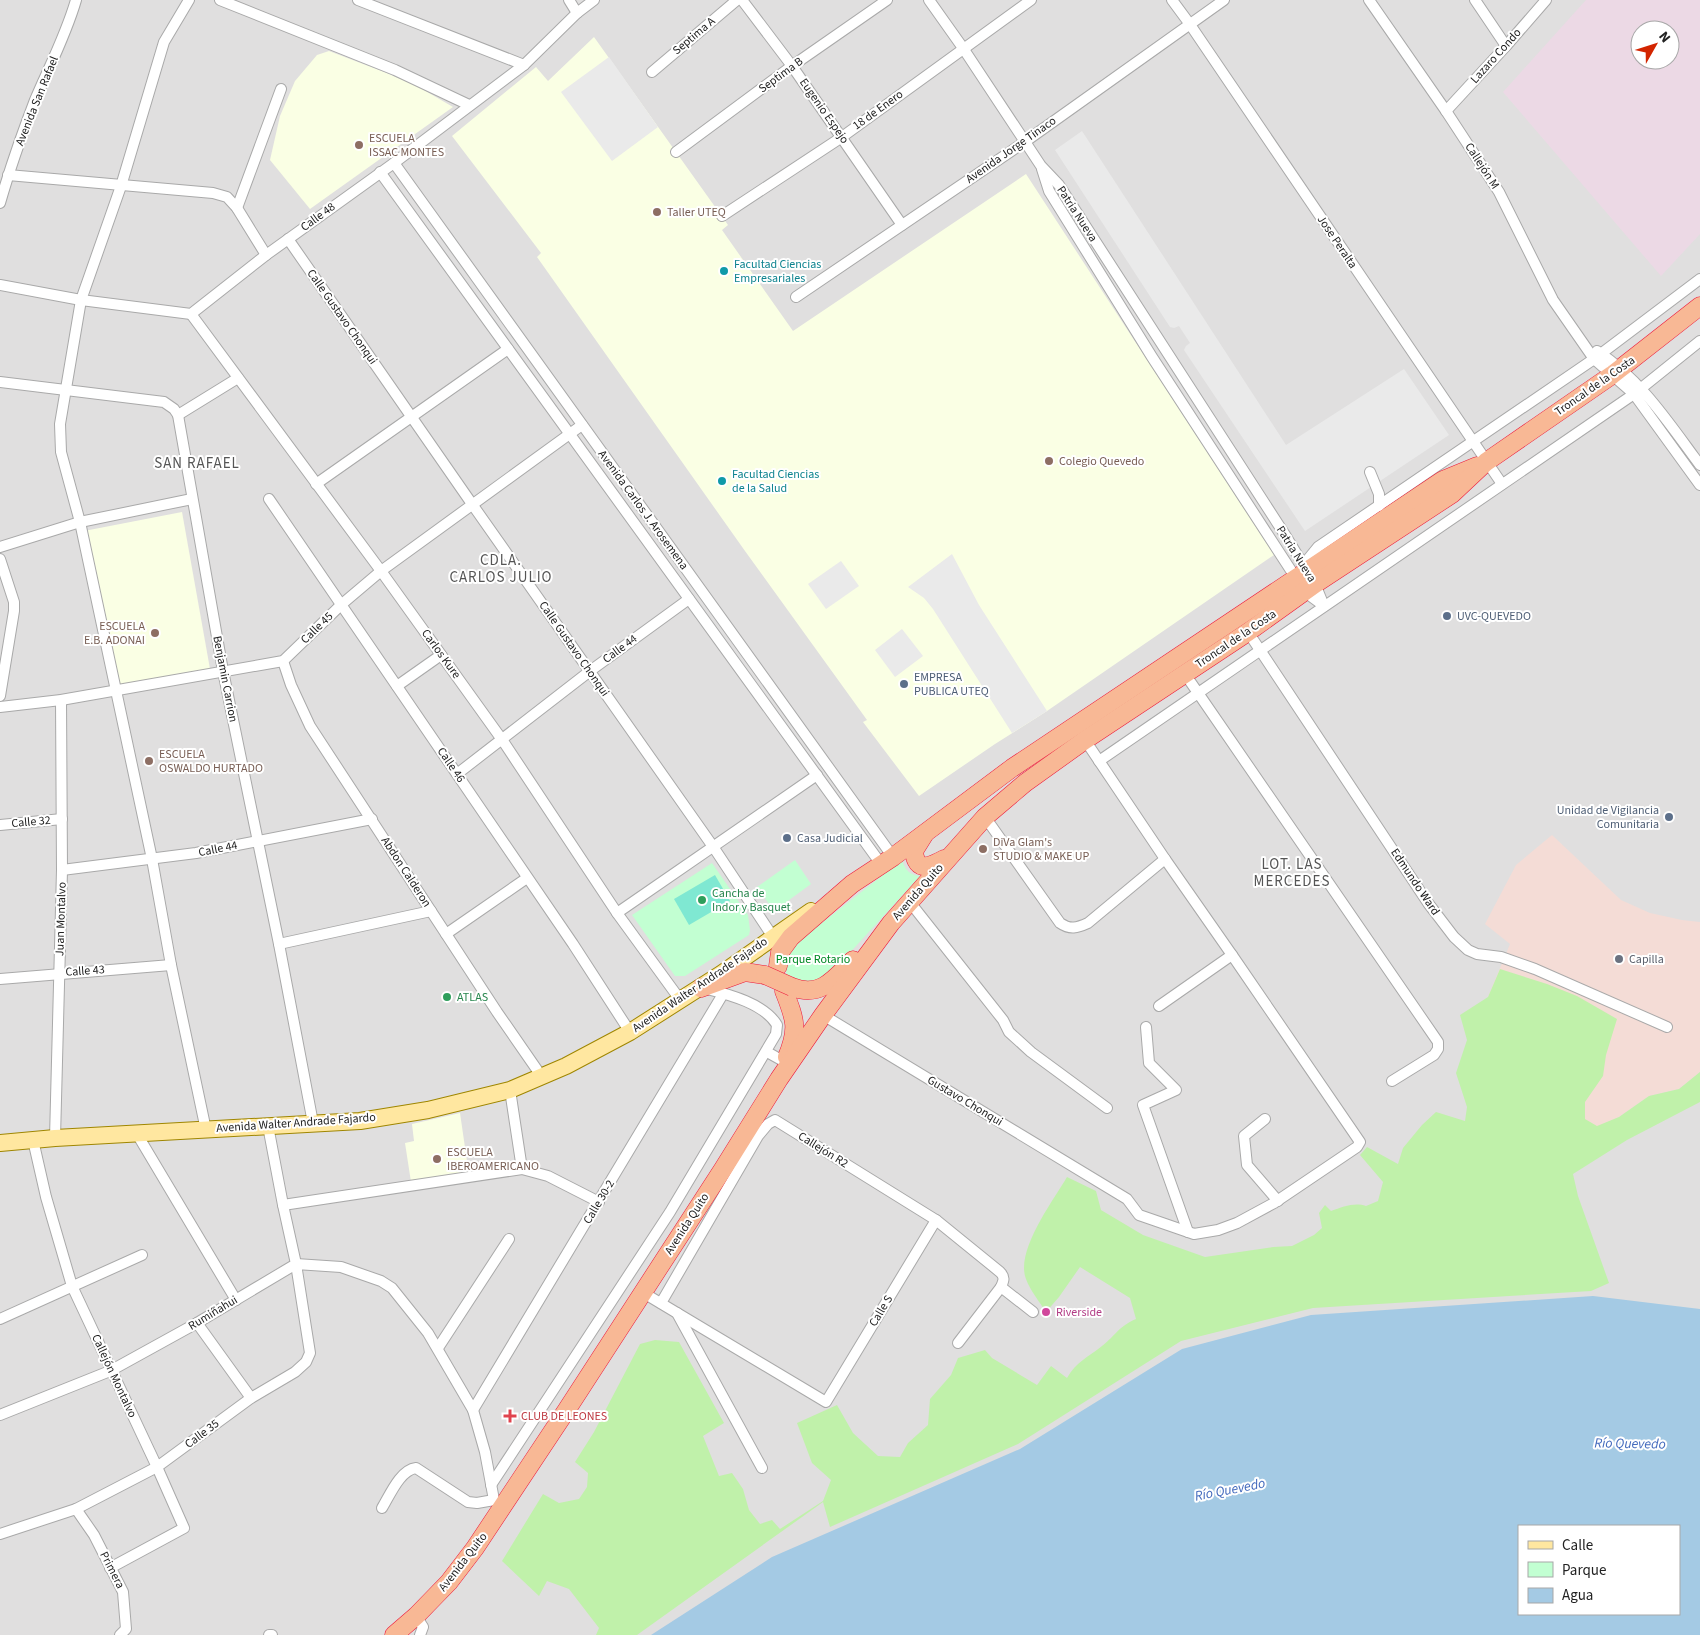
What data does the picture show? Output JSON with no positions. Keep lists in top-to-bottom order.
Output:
{
  "streets": {
    "highway": ["Troncal de la Costa", "Avenida Quito", "Avenida Walter Andrade Fajardo"],
    "street": [
      "Septima A",
      "Lazaro Condo",
      "Septima B",
      "Avenida San Rafael",
      "18 de Enero",
      "Eugenio Espejo",
      "Avenida Jorge Tinaco",
      "Callejón M",
      "Patria Nueva",
      "Calle 48",
      "Jose Peralta",
      "Calle Gustavo Chonqui",
      "Avenida Carlos J. Arosemena",
      "Calle 45",
      "Calle 44",
      "Carlos Kure",
      "Benjamin Carrion",
      "Calle 46",
      "Calle 32",
      "Abdon Calderon",
      "Edmundo Ward",
      "Juan Montalvo",
      "Calle 43",
      "Gustavo Chonqui",
      "Callejón R2",
      "Calle 30-2",
      "Calle S",
      "Rumiñahui",
      "Callejón Montalvo",
      "Calle 35",
      "Primera"
    ]
  },
  "crossings": [
    ["Lazaro Condo", "Callejón M"],
    ["Septima B", "Eugenio Espejo"],
    ["18 de Enero", "Eugenio Espejo"],
    ["18 de Enero", "Patria Nueva"],
    ["Eugenio Espejo", "Avenida Jorge Tinaco"],
    ["Avenida Jorge Tinaco", "Patria Nueva"],
    ["Avenida Jorge Tinaco", "Jose Peralta"],
    ["Callejón M", "Troncal de la Costa"],
    ["Patria Nueva", "Troncal de la Costa"],
    ["Calle 48", "Calle Gustavo Chonqui"],
    ["Calle 48", "Avenida Carlos J. Arosemena"],
    ["Calle 48", "Carlos Kure"],
    ["Jose Peralta", "Troncal de la Costa"],
    ["Calle Gustavo Chonqui", "Calle 45"],
    ["Calle Gustavo Chonqui", "Calle 44"],
    ["Calle Gustavo Chonqui", "Avenida Walter Andrade Fajardo"],
    ["Troncal de la Costa", "Edmundo Ward"],
    ["Troncal de la Costa", "Avenida Quito"],
    ["Troncal de la Costa", "Avenida Walter Andrade Fajardo"],
    ["Avenida Carlos J. Arosemena", "Calle 45"],
    ["Avenida Carlos J. Arosemena", "Calle 44"],
    ["Avenida Carlos J. Arosemena", "Avenida Walter Andrade Fajardo"],
    ["Calle 45", "Carlos Kure"],
    ["Calle 45", "Calle 46"],
    ["Calle 45", "Abdon Calderon"],
    ["Calle 44", "Carlos Kure"],
    ["Calle 44", "Benjamin Carrion"],
    ["Calle 44", "Calle 46"],
    ["Calle 44", "Abdon Calderon"],
    ["Calle 44", "Juan Montalvo"],
    ["Carlos Kure", "Avenida Walter Andrade Fajardo"],
    ["Benjamin Carrion", "Avenida Walter Andrade Fajardo"],
    ["Calle 46", "Avenida Walter Andrade Fajardo"],
    ["Calle 32", "Juan Montalvo"],
    ["Abdon Calderon", "Avenida Walter Andrade Fajardo"],
    ["Avenida Quito", "Gustavo Chonqui"],
    ["Juan Montalvo", "Calle 43"],
    ["Juan Montalvo", "Avenida Walter Andrade Fajardo"],
    ["Avenida Walter Andrade Fajardo", "Callejón Montalvo"],
    ["Callejón R2", "Calle S"],
    ["Rumiñahui", "Callejón Montalvo"],
    ["Rumiñahui", "Calle 35"],
    ["Callejón Montalvo", "Calle 35"],
    ["Callejón Montalvo", "Primera"],
    ["Calle 35", "Primera"]
  ],
  "districts": ["SAN RAFAEL", "CDLA. CARLOS JULIO", "LOT. LAS MERCEDES"],
  "water": ["Río Quevedo"],
  "parks": ["Parque Rotario"],
  "places": {
    "other": [
      "ESCUELA ISSAC MONTES",
      "Taller UTEQ",
      "Facultad Ciencias Empresariales",
      "Colegio Quevedo",
      "Facultad Ciencias de la Salud",
      "UVC-QUEVEDO",
      "ESCUELA E.B. ADONAI",
      "EMPRESA PUBLICA UTEQ",
      "ESCUELA OSWALDO HURTADO",
      "Unidad de Vigilancia Comunitaria",
      "Casa Judicial",
      "DiVa Glam's STUDIO & MAKE UP",
      "Cancha de Indor y Basquet",
      "Capilla",
      "ATLAS",
      "ESCUELA IBEROAMERICANO",
      "Riverside"
    ],
    "health": ["CLUB DE LEONES"]
  },
  "legend": ["Calle", "Parque", "Agua"],
  "north": "top right"
}
